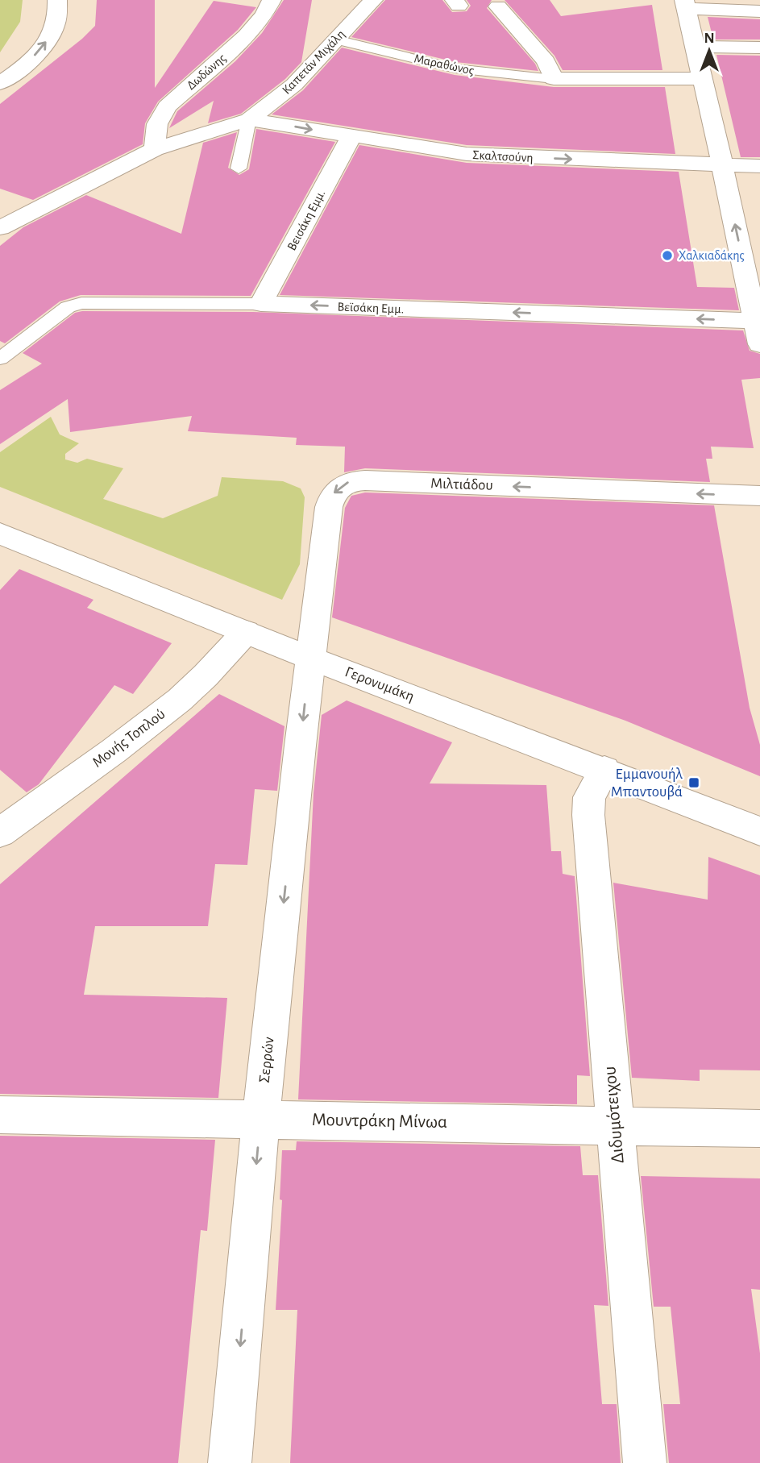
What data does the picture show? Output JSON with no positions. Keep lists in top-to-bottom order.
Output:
{
  "streets": {
    "street": [
      "Καπετάν Μιχάλη",
      "Μαραθώνος",
      "Δωδώνης",
      "Σκαλτσούνη",
      "Βεισάκη Εμμ.",
      "Βεϊσάκη Εμμ.",
      "Μιλτιάδου",
      "Γερονυμάκη",
      "Μονής Τοπλού",
      "Σερρών",
      "Διδυμότειχου",
      "Μουντράκη Μίνωα"
    ]
  },
  "crossings": [
    ["Καπετάν Μιχάλη", "Μαραθώνος"],
    ["Καπετάν Μιχάλη", "Σκαλτσούνη"],
    ["Σκαλτσούνη", "Βεισάκη Εμμ."],
    ["Βεισάκη Εμμ.", "Βεϊσάκη Εμμ."],
    ["Μιλτιάδου", "Γερονυμάκη"],
    ["Μιλτιάδου", "Σερρών"],
    ["Γερονυμάκη", "Μονής Τοπλού"],
    ["Γερονυμάκη", "Σερρών"],
    ["Γερονυμάκη", "Διδυμότειχου"],
    ["Σερρών", "Μουντράκη Μίνωα"],
    ["Διδυμότειχου", "Μουντράκη Μίνωα"]
  ],
  "one_way": [
    "Σκαλτσούνη",
    "Βεϊσάκη Εμμ.",
    "Μιλτιάδου",
    "Σερρών"
  ],
  "places": {
    "other": ["Χαλκιαδάκης"],
    "transit": ["Εμμανουήλ Μπαντουβά"]
  },
  "north": "top"
}
